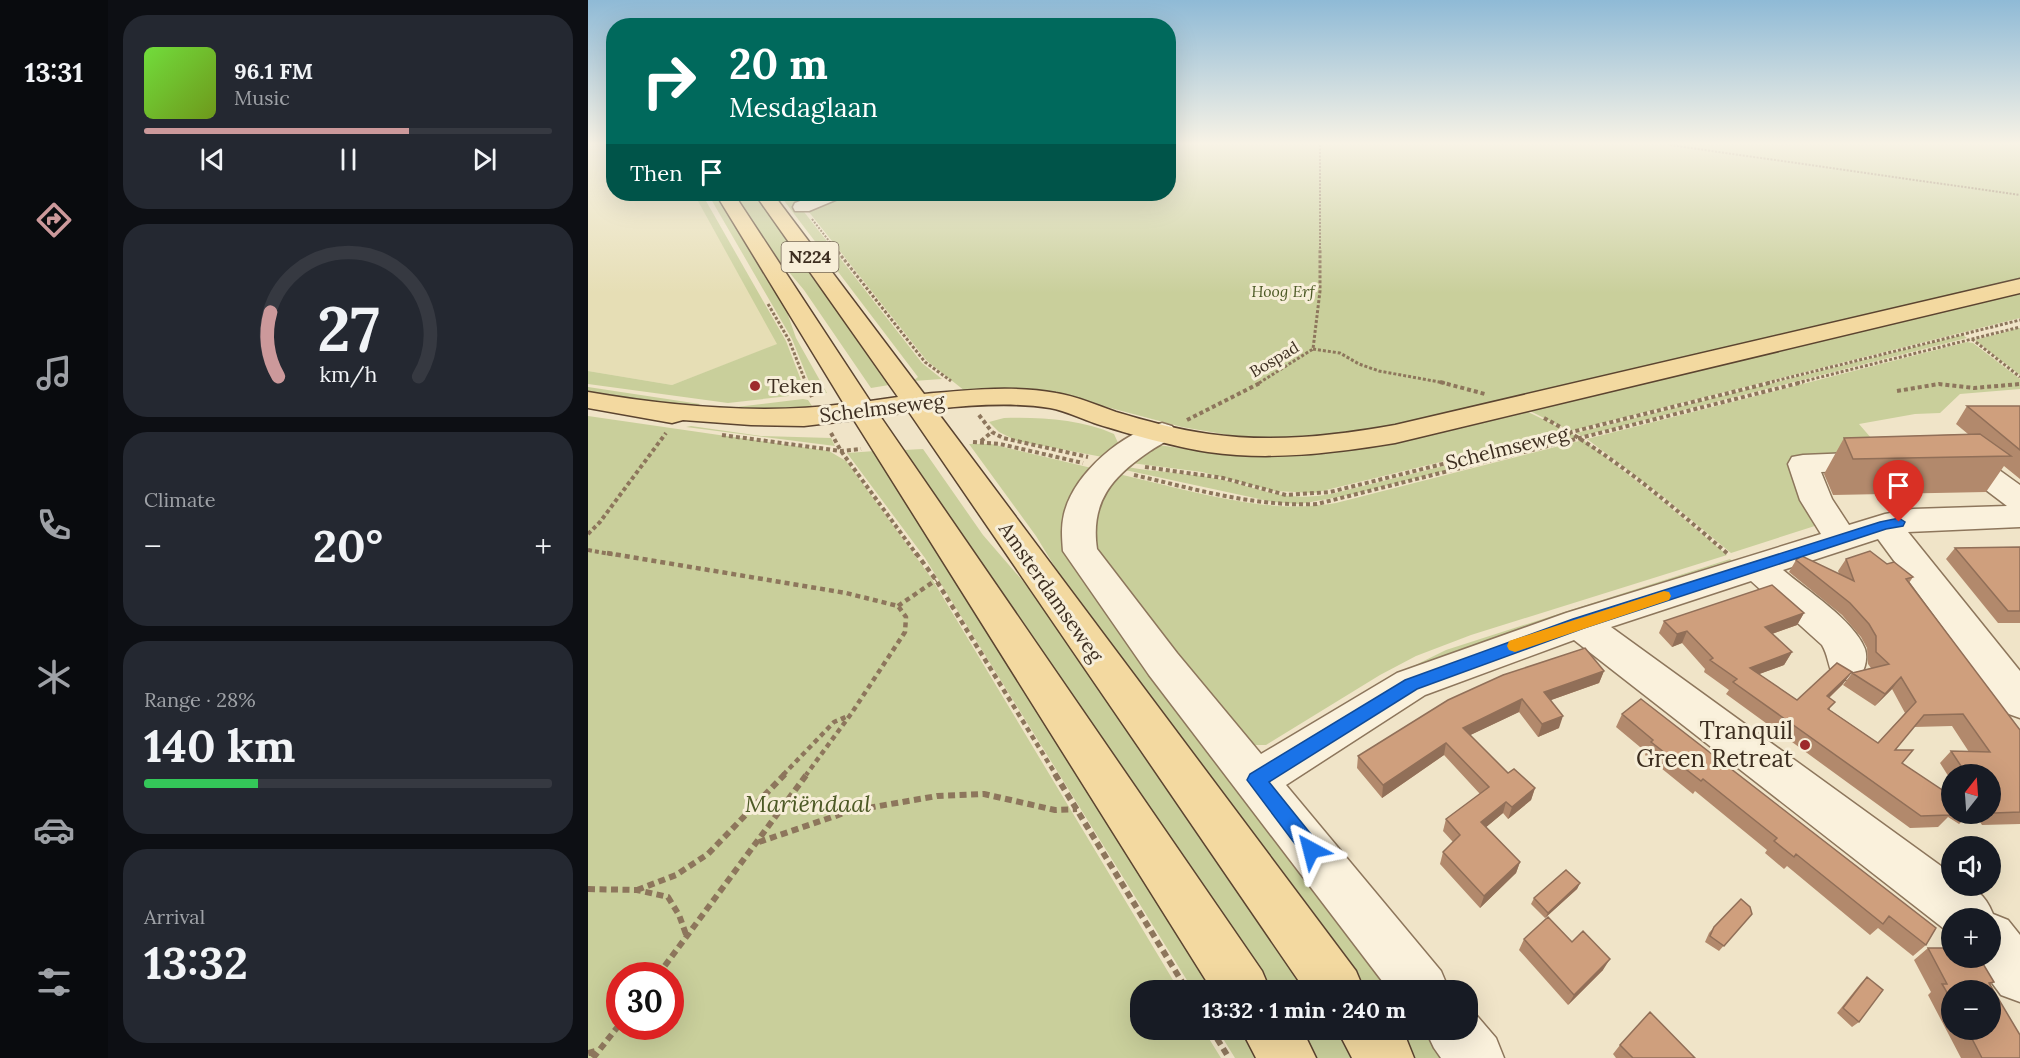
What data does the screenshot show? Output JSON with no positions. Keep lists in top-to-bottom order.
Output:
{
  "streets": {
    "main road": ["N224", "Schelmseweg", "Amsterdamseweg"],
    "path": ["Bospad"]
  },
  "crossings": [
    ["N224", "Schelmseweg"],
    ["Bospad", "Schelmseweg"],
    ["Schelmseweg", "Amsterdamseweg"]
  ],
  "parks": ["Hoog Erf", "Mariëndaal"],
  "places": ["Teken", "Tranquil Green Retreat"],
  "north": "top",
  "page": {
    "tabs": "13:31",
    "turn": ["20 m", "Mesdaglaan"],
    "song": ["96.1 FM", "Music"],
    "then": "Then",
    "tile": [
      "Climate",
      ["Range · 28%", "140 km"],
      ["Arrival", "13:32"]
    ],
    "heat": ["−", "20°", "+"],
    "map_buttons": ["+", "−"],
    "limit": "30",
    "trip": "13:32 · 1 min · 240 m",
    "gauge": ["27", "km/h"]
  }
}
